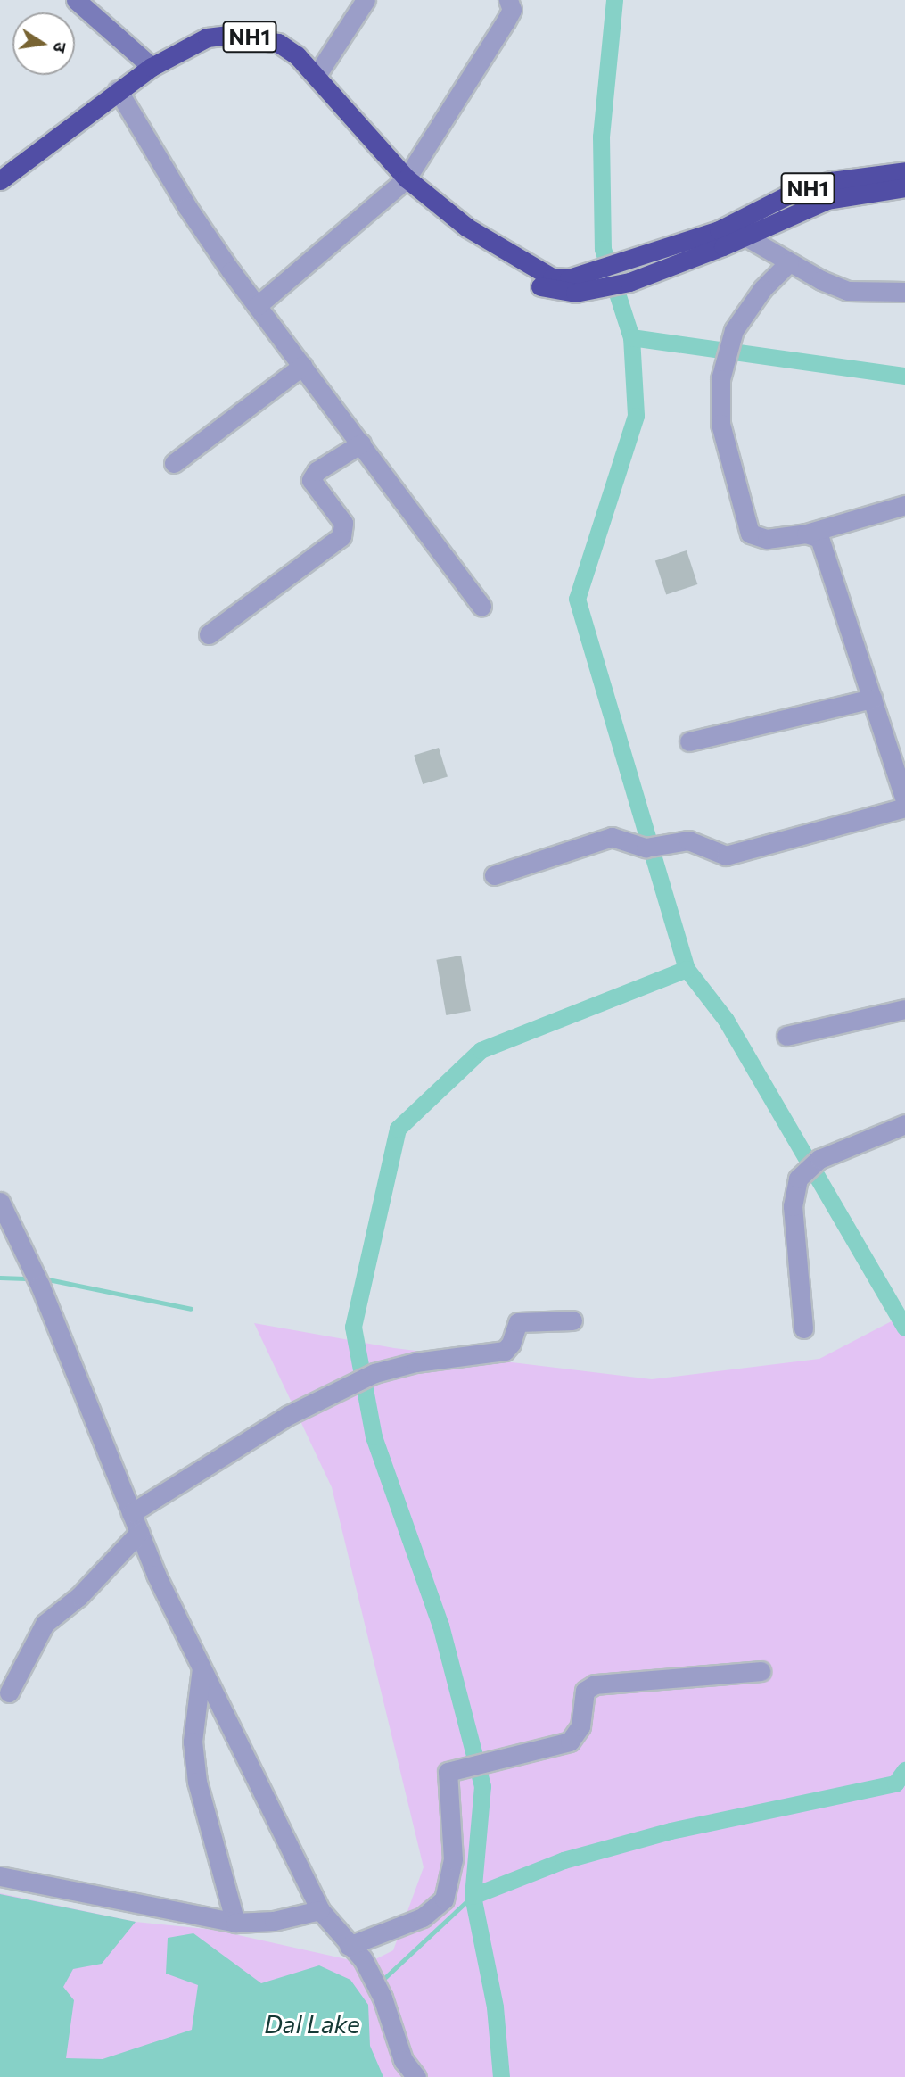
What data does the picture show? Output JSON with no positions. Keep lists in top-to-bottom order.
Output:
{
  "streets": {
    "highway": ["NH1"]
  },
  "water": ["Dal Lake"],
  "north": "right"
}
